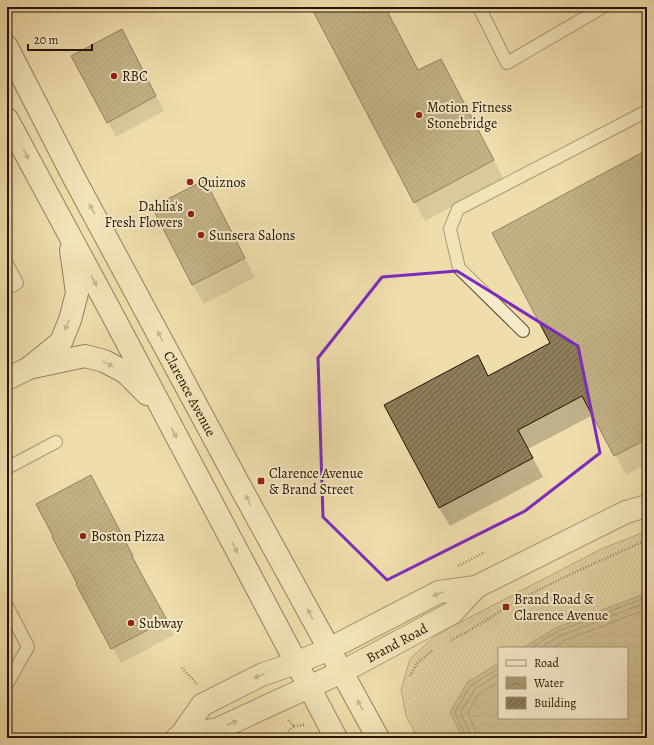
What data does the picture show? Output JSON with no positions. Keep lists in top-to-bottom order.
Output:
{
  "streets": {
    "main road": ["Clarence Avenue", "Brand Road"]
  },
  "crossings": [
    ["Clarence Avenue", "Brand Road"]
  ],
  "places": {
    "other": [
      "RBC",
      "Motion Fitness Stonebridge",
      "Quiznos",
      "Dahlia's Fresh Flowers",
      "Sunsera Salons",
      "Boston Pizza",
      "Subway"
    ],
    "transit": ["Clarence Avenue & Brand Street", "Brand Road & Clarence Avenue"]
  },
  "legend": ["Road", "Water", "Building"],
  "scale_bar": "20 m"
}
